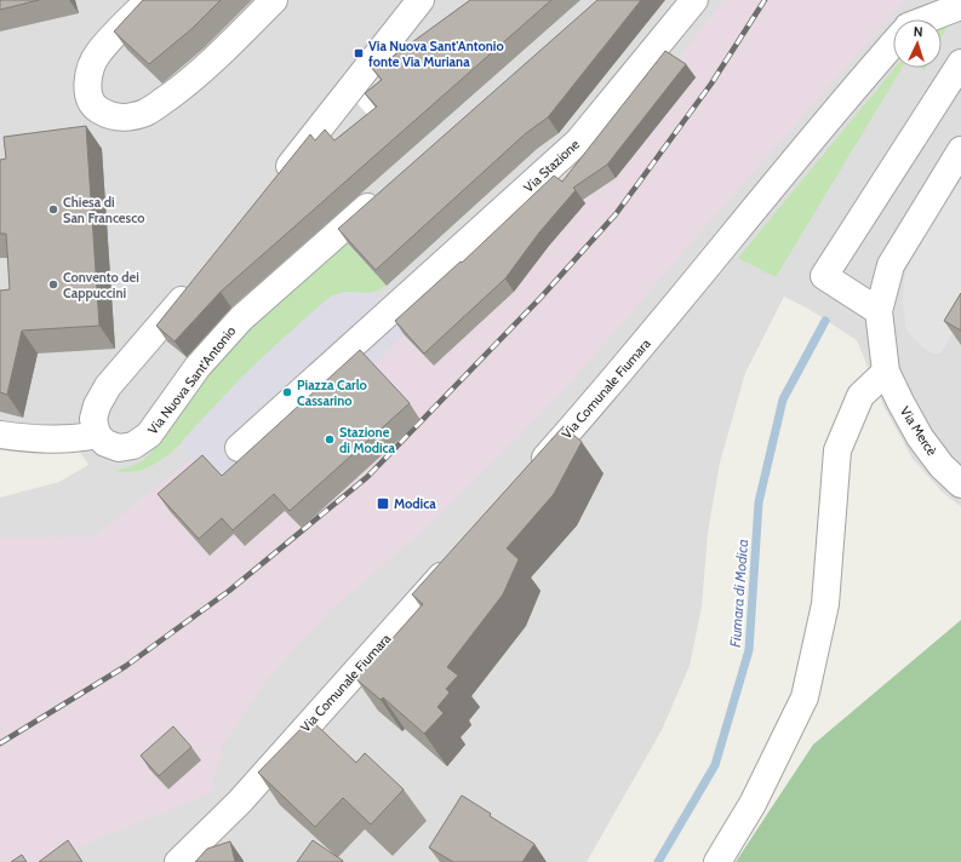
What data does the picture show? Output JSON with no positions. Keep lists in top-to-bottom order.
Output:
{
  "streets": {
    "street": [
      "Via Stazione",
      "Via Nuova Sant'Antonio",
      "Via Comunale Fiumara",
      "Via Mercè"
    ]
  },
  "water": ["Fiumara di Modica"],
  "places": {
    "transit": ["Via Nuova Sant'Antonio fonte Via Muriana", "Modica"],
    "other": [
      "Chiesa di San Francesco",
      "Convento dei Cappuccini",
      "Piazza Carlo Cassarino",
      "Stazione di Modica"
    ]
  },
  "north": "top"
}
